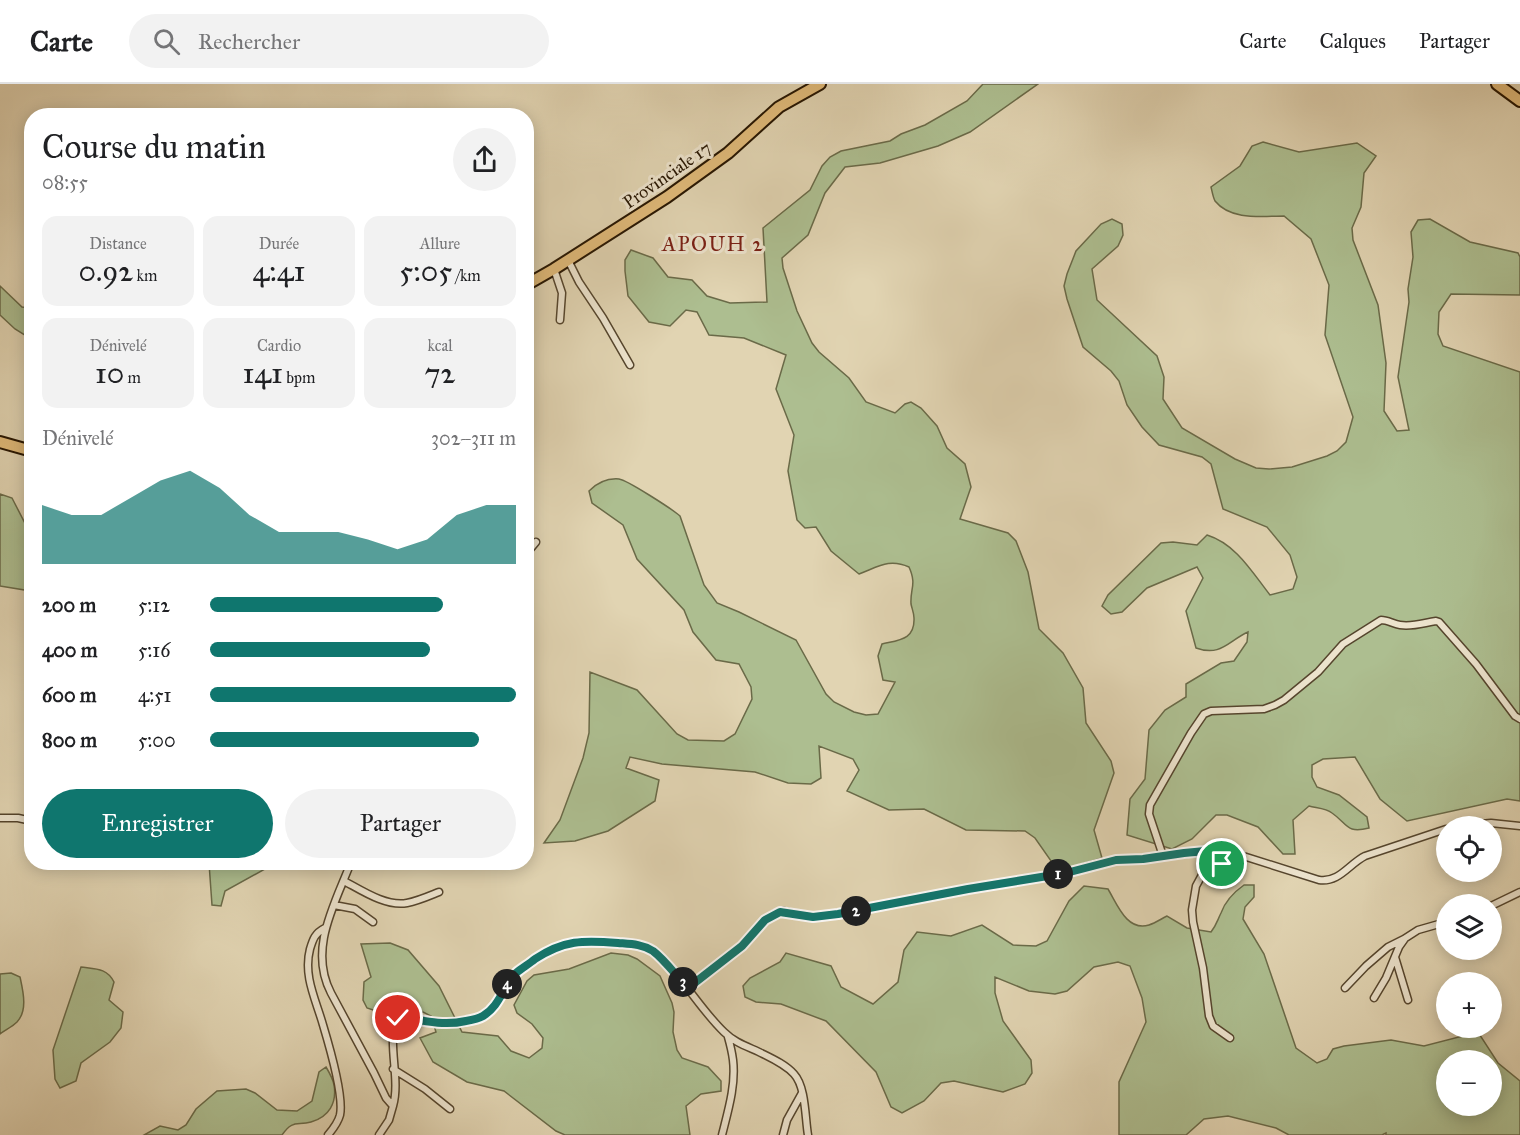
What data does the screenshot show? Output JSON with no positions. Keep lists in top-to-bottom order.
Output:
{
  "streets": {
    "main road": ["Provinciale 17"]
  },
  "districts": ["APOUH 2"],
  "page": {
    "header": "Carte",
    "search": "Rechercher",
    "nav": ["Carte", "Calques", "Partager"],
    "heading": ["Course du matin", "08:55"],
    "stats": [
      ["Distance", "0.92 km"],
      ["Durée", "4:41"],
      ["Allure", "5:05 /km"],
      ["Dénivelé", "10 m"],
      ["Cardio", "141 bpm"],
      ["kcal", "72"]
    ],
    "chart": ["Dénivelé", "302–311 m"],
    "list": [
      {
        "name": "200 m",
        "note": "5:12"
      },
      {
        "name": "400 m",
        "note": "5:16"
      },
      {
        "name": "600 m",
        "note": "4:51"
      },
      {
        "name": "800 m",
        "note": "5:00"
      }
    ],
    "buttons": ["Enregistrer", "Partager"],
    "map_buttons": ["+", "−"],
    "pins": [
      "1",
      "2",
      "3",
      "4"
    ]
  }
}
